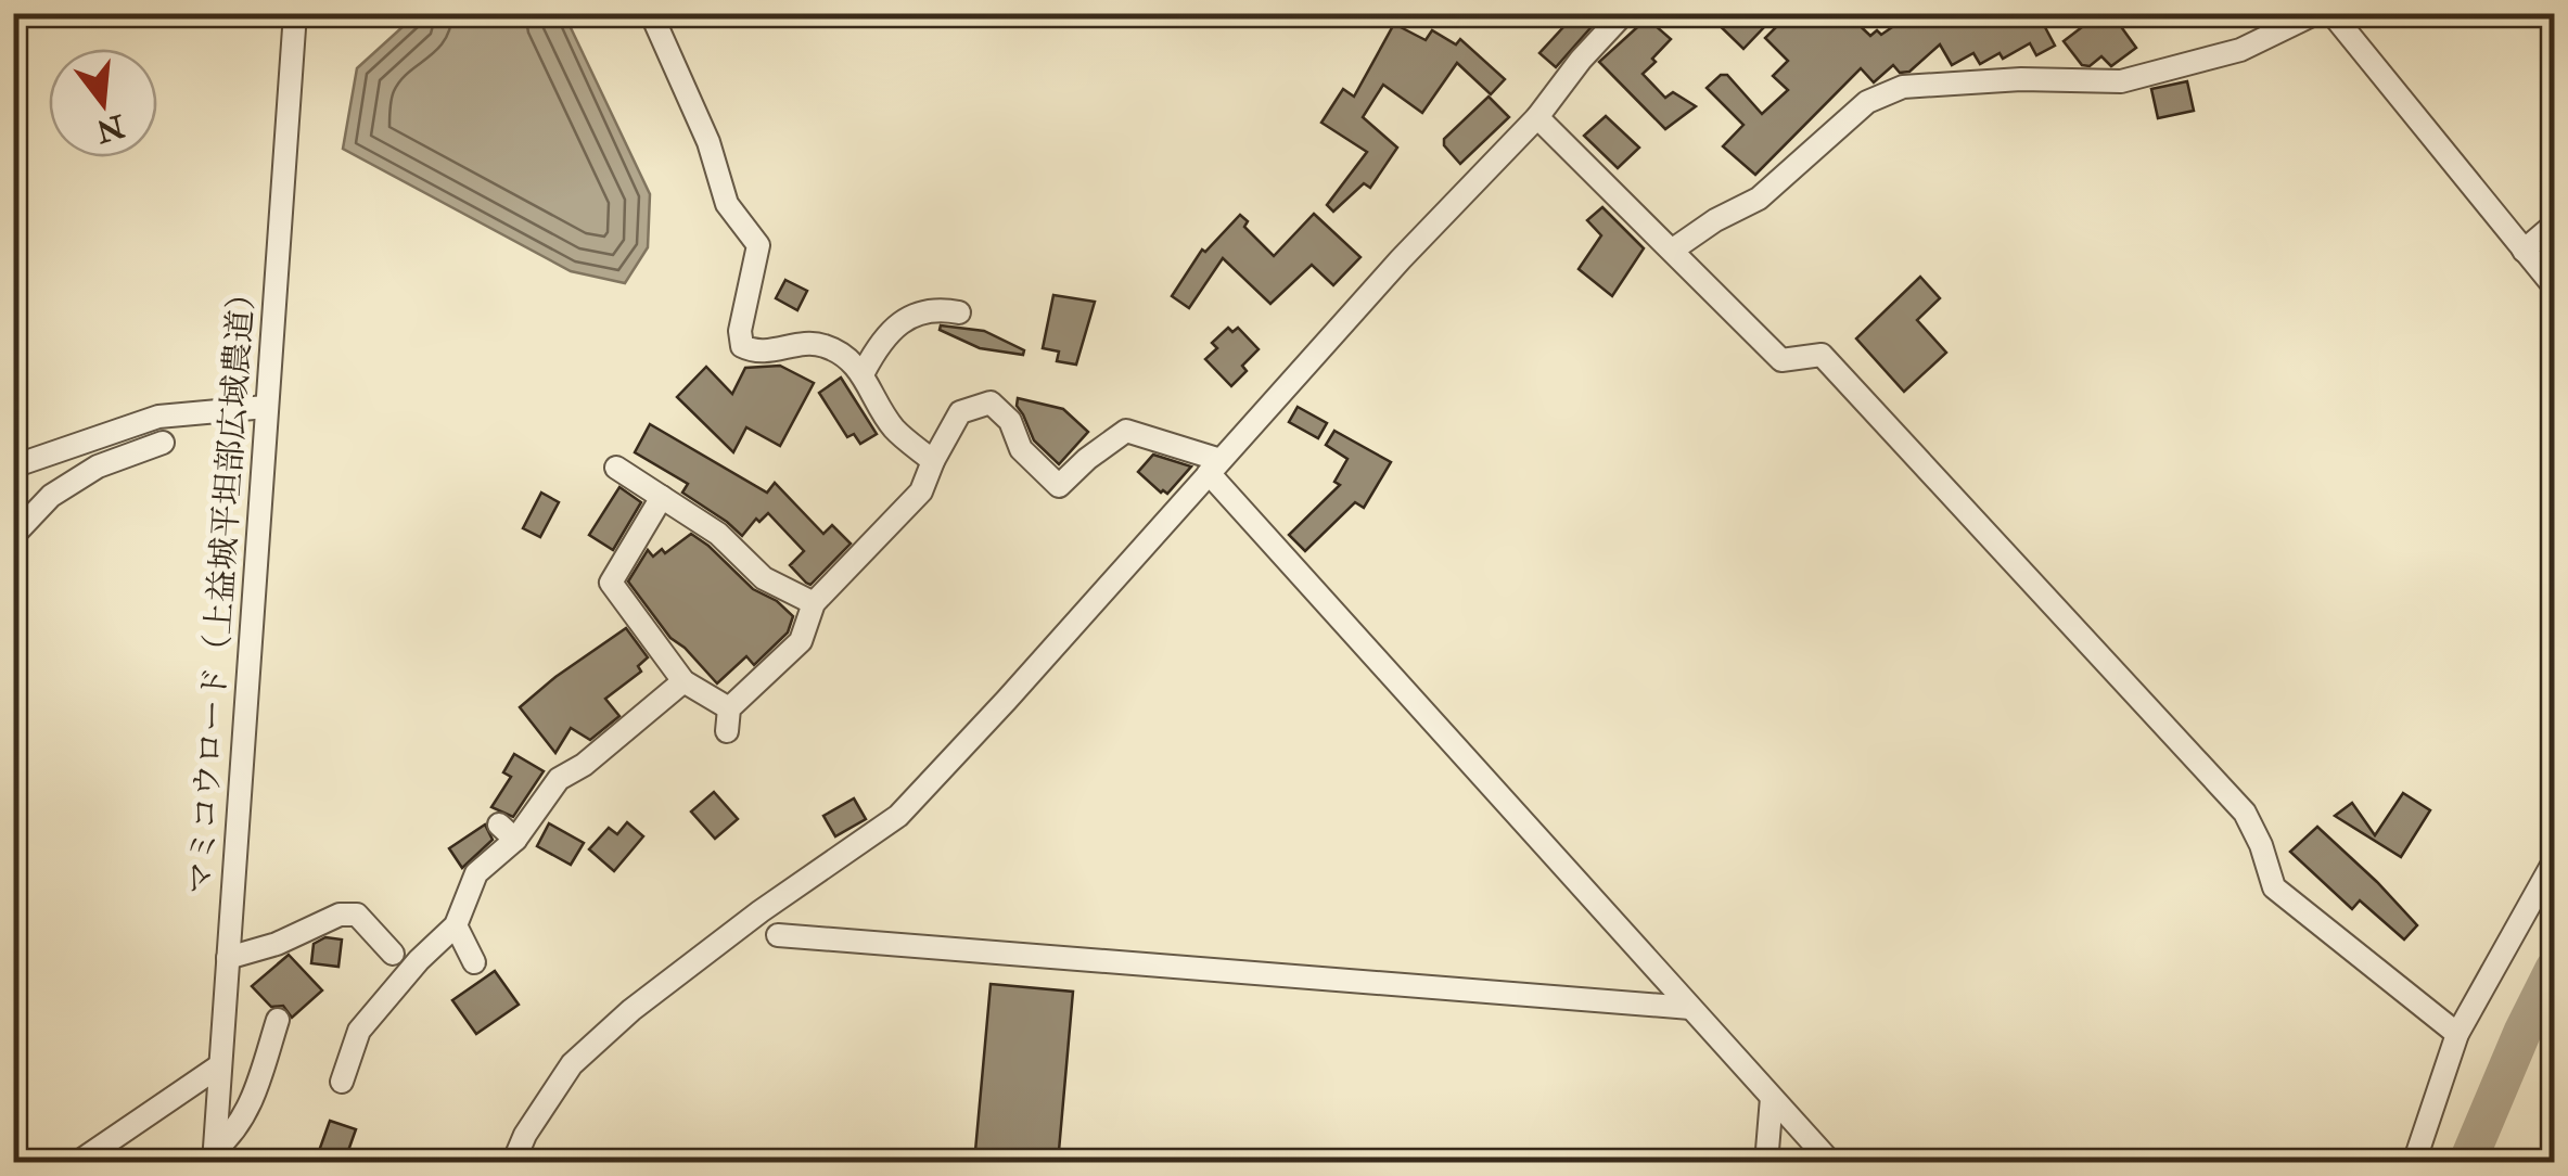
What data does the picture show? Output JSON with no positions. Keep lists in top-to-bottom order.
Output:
{
  "streets": {
    "street": ["マミコウロード（上益城平坦部広域農道）"]
  },
  "north": "bottom"
}
